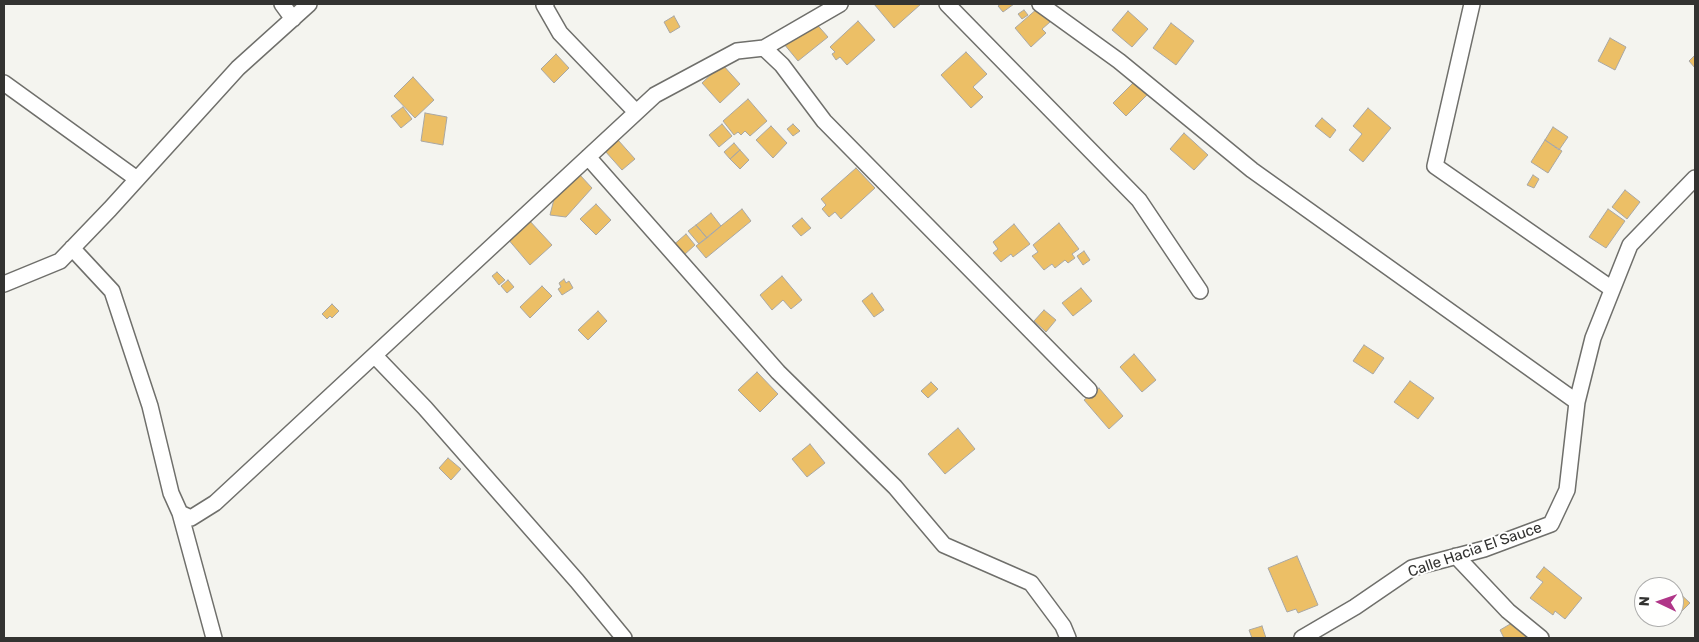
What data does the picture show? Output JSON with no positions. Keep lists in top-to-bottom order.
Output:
{
  "streets": {
    "street": ["Calle Hacia El Sauce"]
  },
  "north": "left"
}
